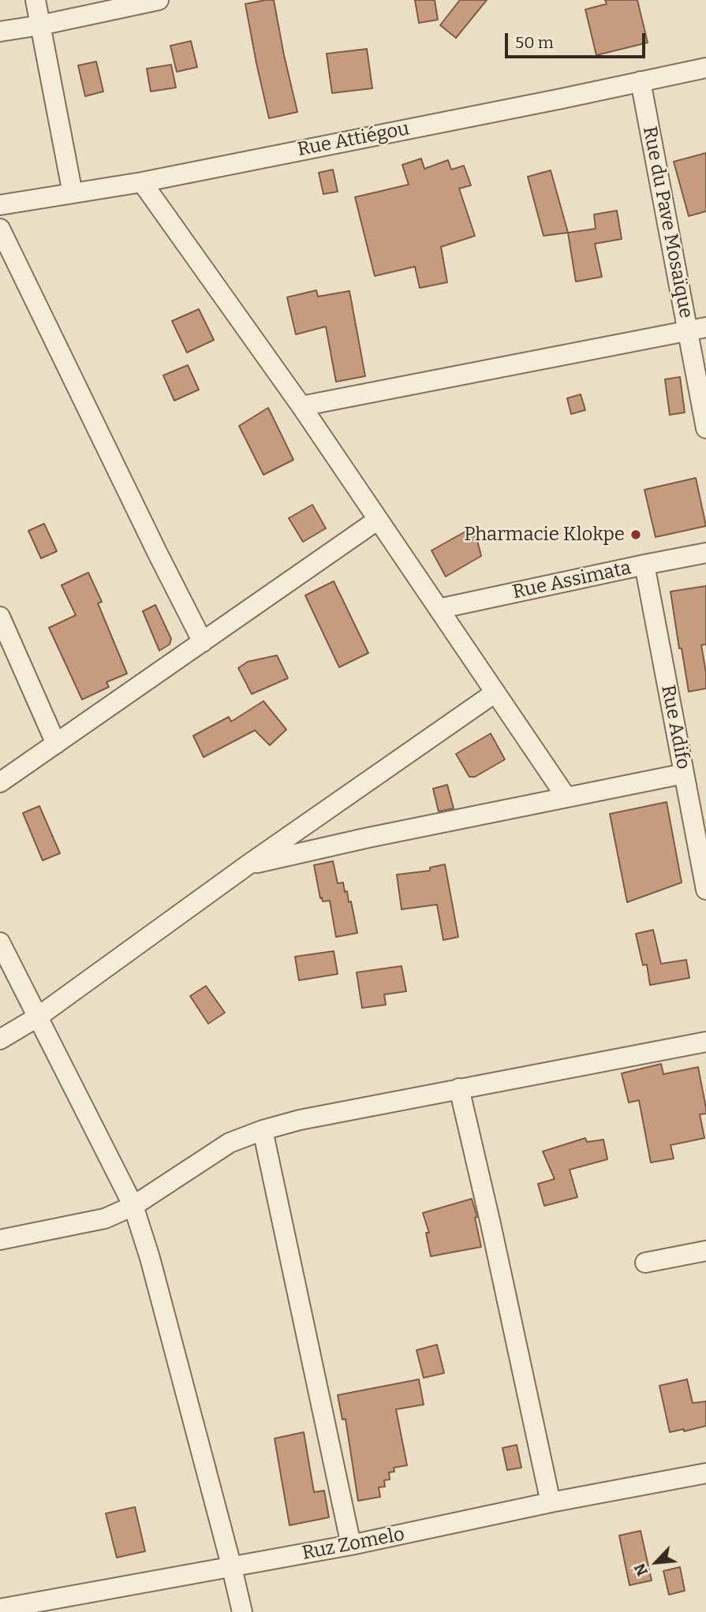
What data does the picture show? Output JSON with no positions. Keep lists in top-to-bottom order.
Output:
{
  "streets": {
    "street": [
      "Rue Attiégou",
      "Rue du Pave Mosaïque",
      "Rue Assimata",
      "Rue Adifo",
      "Ruz Zomelo"
    ]
  },
  "crossings": [
    ["Rue Attiégou", "Rue du Pave Mosaïque"],
    ["Rue Assimata", "Rue Adifo"]
  ],
  "places": ["Pharmacie Klokpe"],
  "scale_bar": "50 m",
  "north": "bottom left"
}
